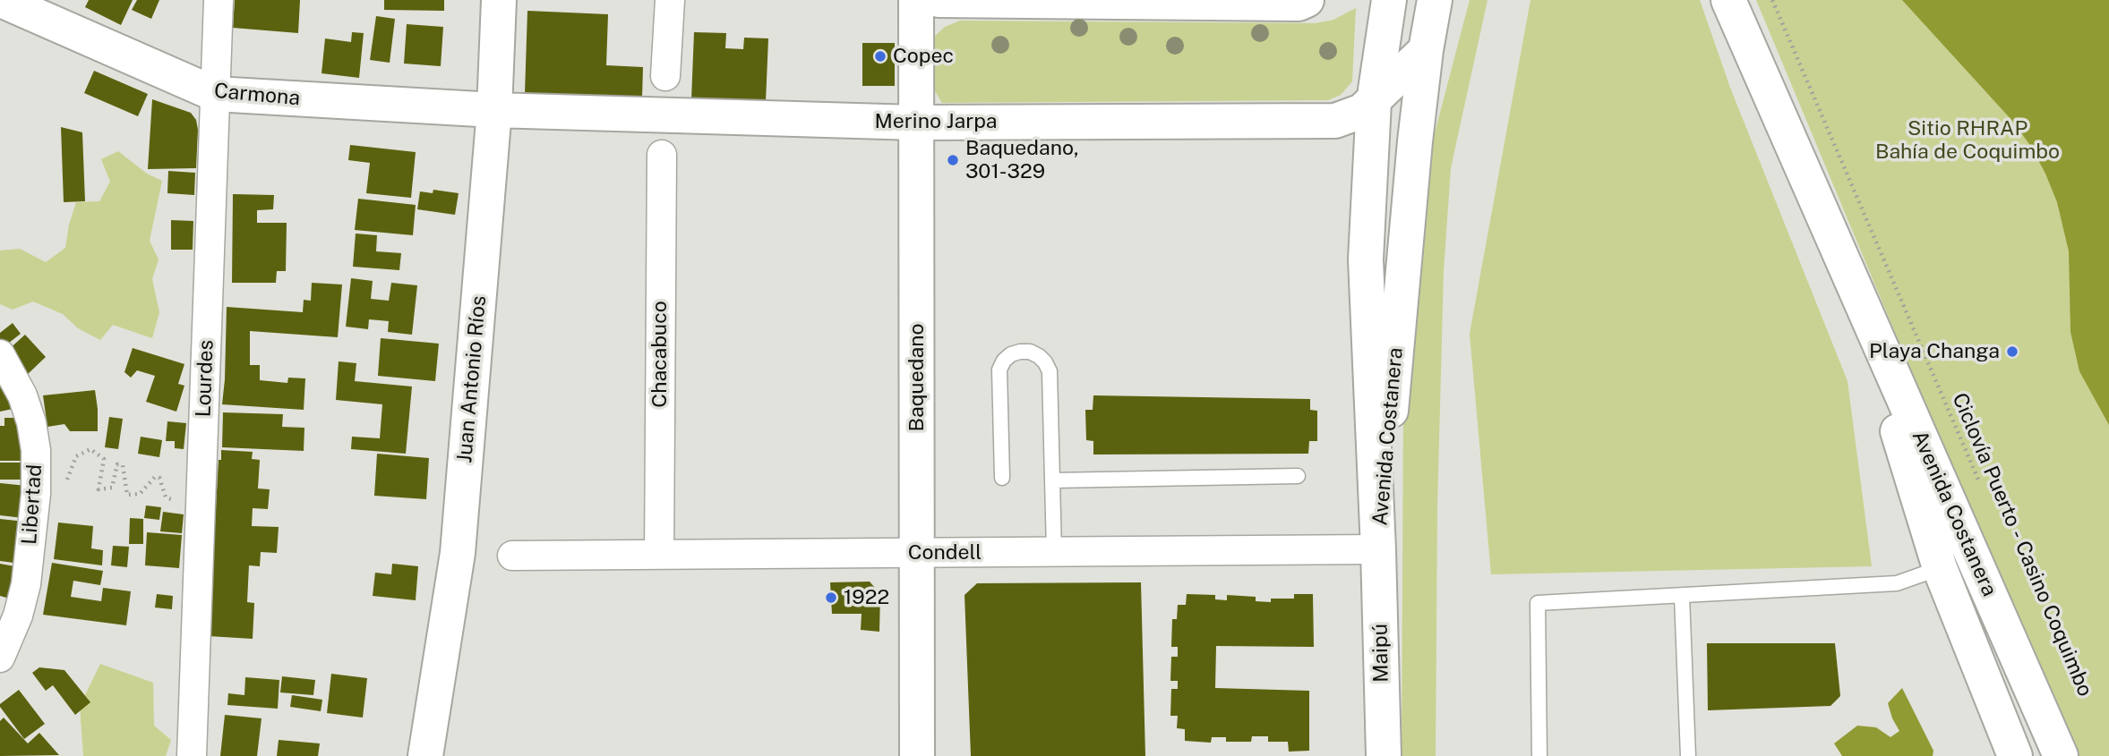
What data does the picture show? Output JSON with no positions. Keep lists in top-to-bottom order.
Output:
{
  "streets": {
    "main road": [
      "Carmona",
      "Merino Jarpa",
      "Baquedano",
      "Juan Antonio Ríos",
      "Avenida Costanera",
      "Maipú"
    ],
    "street": [
      "Chacabuco",
      "Lourdes",
      "Libertad",
      "Condell"
    ],
    "path": ["Ciclovía Puerto - Casino Coquimbo"]
  },
  "crossings": [
    ["Carmona", "Merino Jarpa"],
    ["Carmona", "Lourdes"],
    ["Carmona", "Juan Antonio Ríos"],
    ["Merino Jarpa", "Baquedano"],
    ["Merino Jarpa", "Juan Antonio Ríos"],
    ["Merino Jarpa", "Avenida Costanera"],
    ["Chacabuco", "Condell"],
    ["Baquedano", "Condell"],
    ["Avenida Costanera", "Condell"],
    ["Avenida Costanera", "Maipú"],
    ["Condell", "Maipú"]
  ],
  "parks": ["Sitio RHRAP Bahía de Coquimbo"],
  "places": [
    "Copec",
    "Baquedano, 301-329",
    "Playa Changa",
    "1922"
  ]
}
